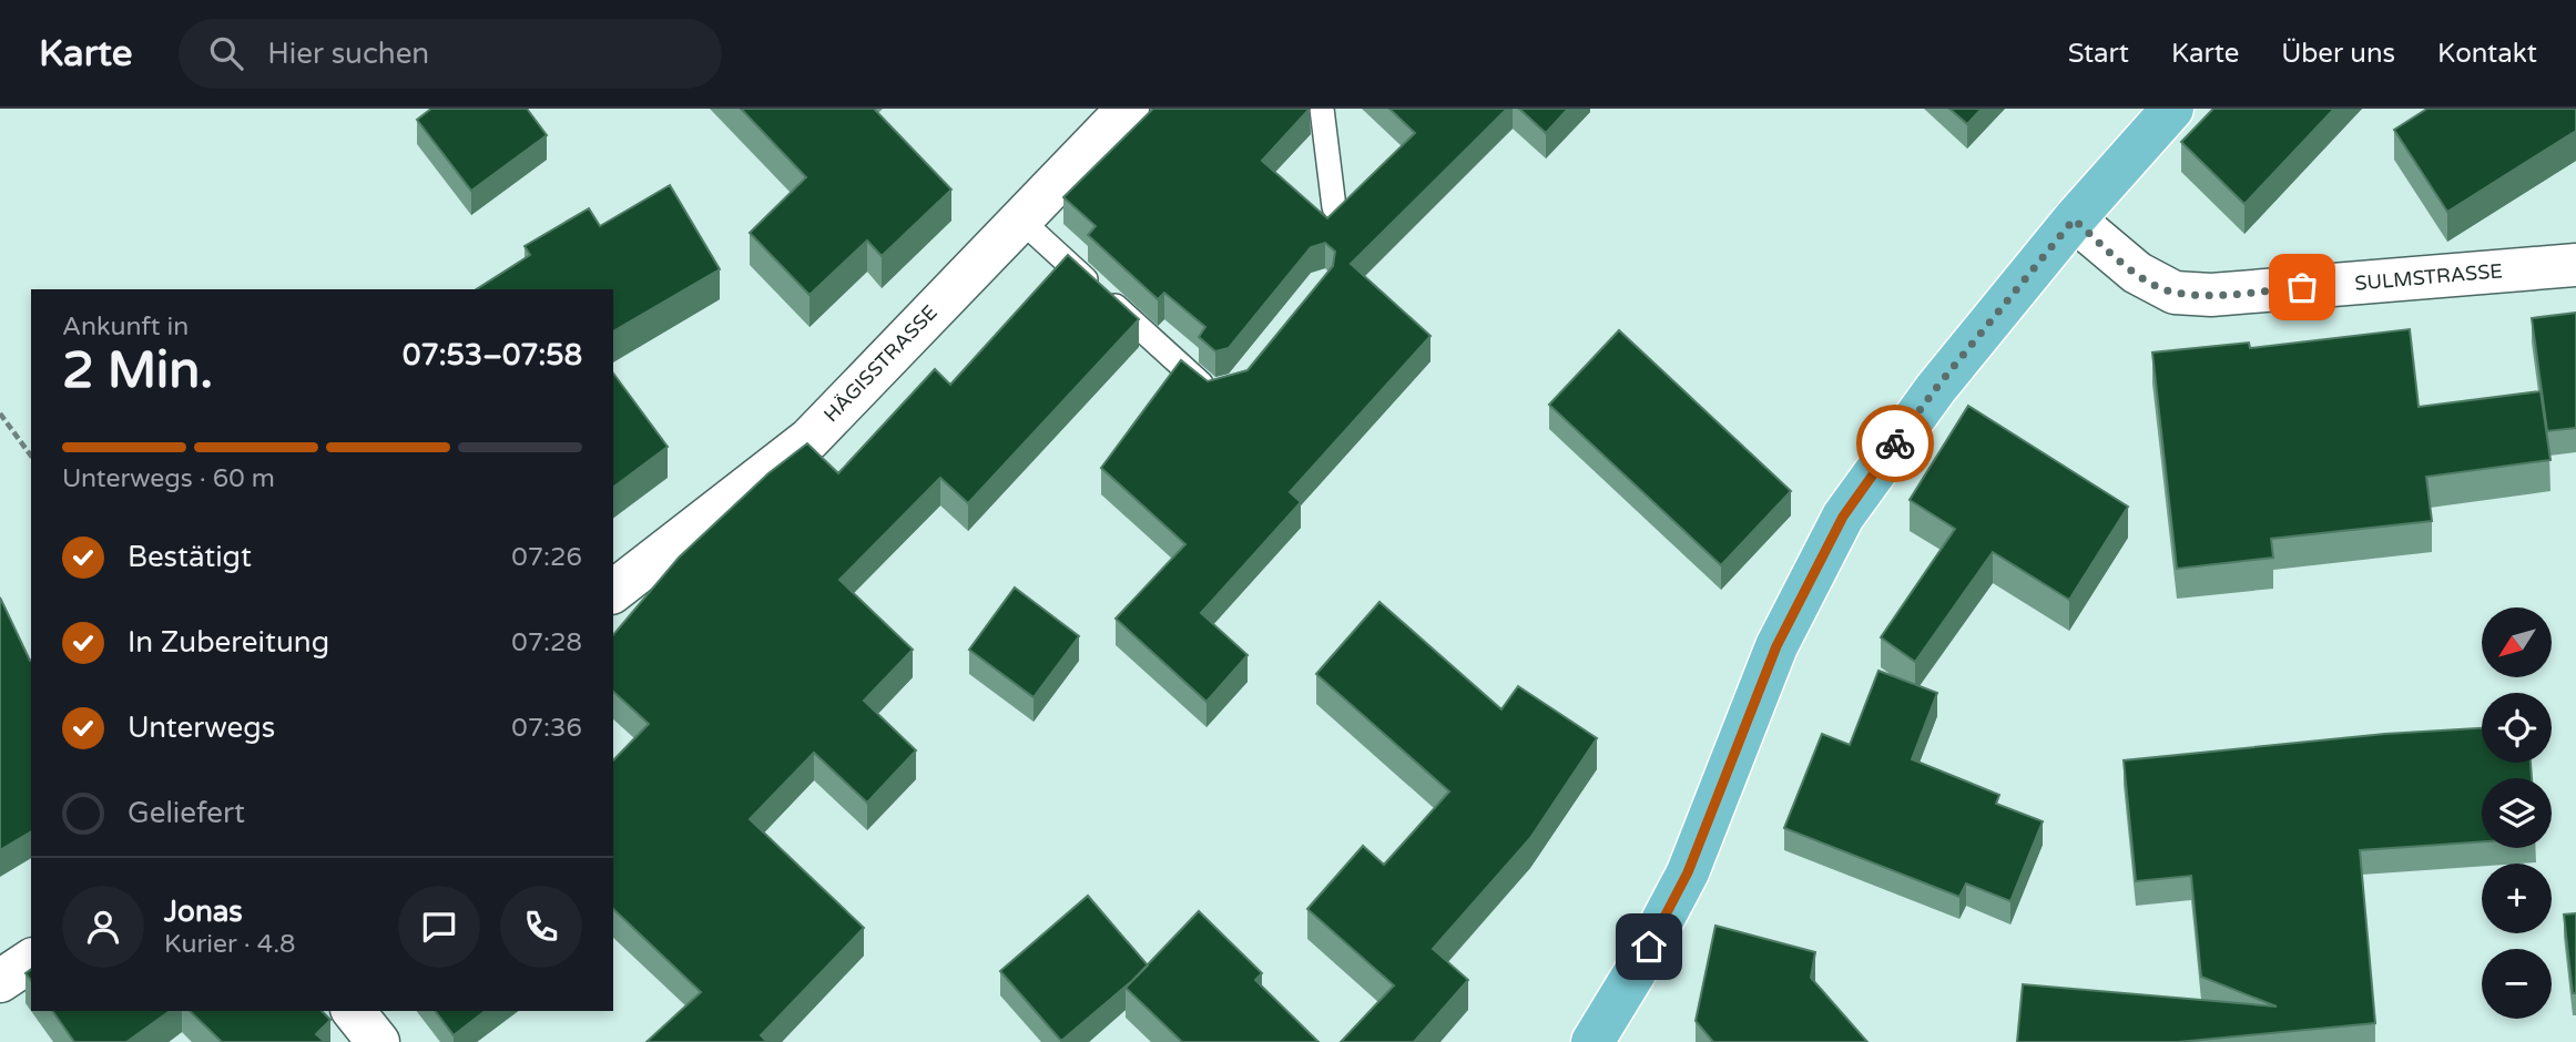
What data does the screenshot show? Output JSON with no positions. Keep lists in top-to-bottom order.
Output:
{
  "streets": {
    "street": ["SULMSTRASSE", "HÄGISSTRASSE"]
  },
  "north": "bottom left",
  "page": {
    "header": "Karte",
    "search": "Hier suchen",
    "nav": [
      "Start",
      "Karte",
      "Über uns",
      "Kontakt"
    ],
    "heading": ["2 Min.", "Ankunft in", "07:53–07:58"],
    "panel": ["Jonas", "Kurier · 4.8"],
    "bar": "Unterwegs · 60 m",
    "list": [
      ["Bestätigt", "07:26"],
      ["In Zubereitung", "07:28"],
      ["Unterwegs", "07:36"],
      "Geliefert"
    ],
    "map_buttons": ["+", "−"]
  }
}
